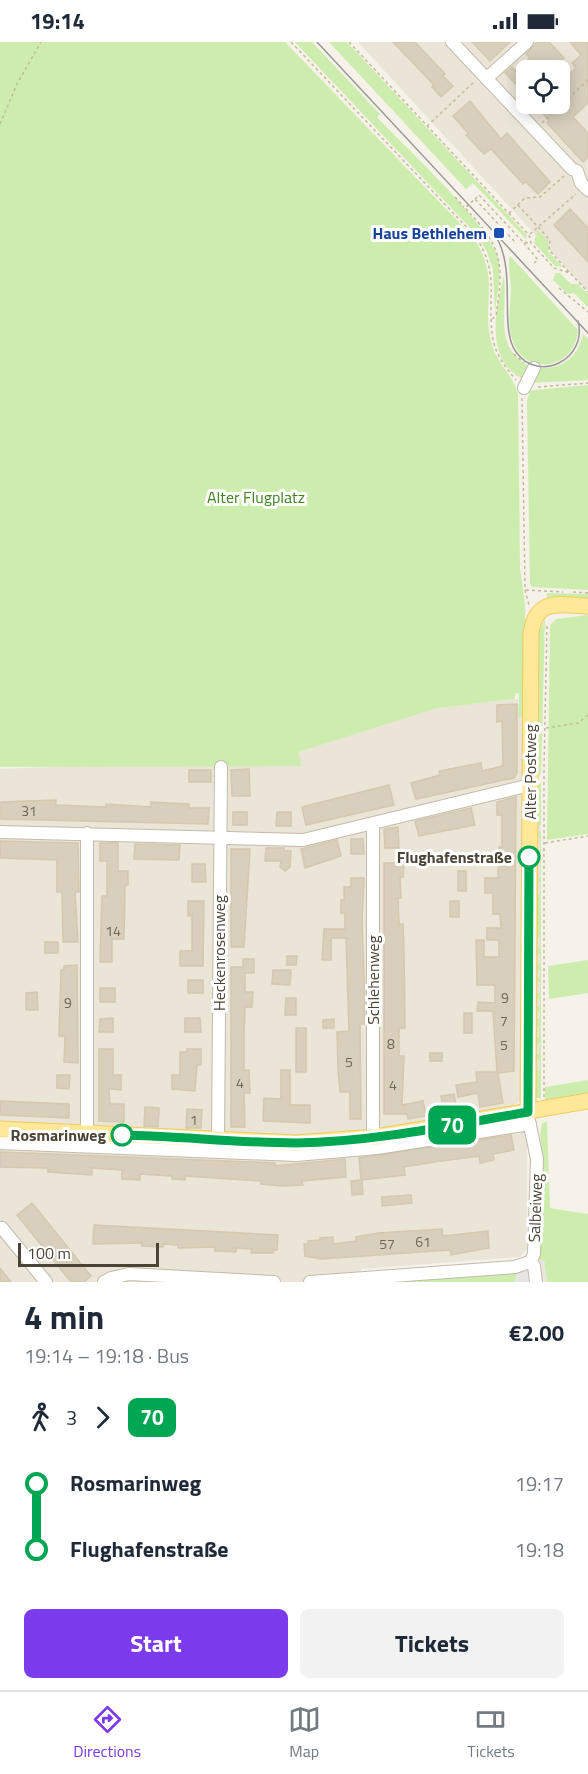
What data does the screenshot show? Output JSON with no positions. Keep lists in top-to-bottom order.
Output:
{
  "streets": {
    "main road": ["Alter Postweg"],
    "street": ["Heckenrosenweg", "Schlehenweg", "Salbeiweg"]
  },
  "crossings": [
    ["Alter Postweg", "Salbeiweg"]
  ],
  "parks": ["Alter Flugplatz"],
  "places": {
    "transit": ["Haus Bethlehem"],
    "other": ["Flughafenstraße", "Rosmarinweg"]
  },
  "lines": ["bus line 70"],
  "house_numbers": [
    "31",
    "14",
    "9",
    "9",
    "7",
    "8",
    "5",
    "5",
    "4",
    "4",
    "1",
    "61",
    "57"
  ],
  "scale_bar": "100 m",
  "page": {
    "status": "19:14",
    "on_map": "70",
    "scale": "100 m",
    "heading": ["4 min", "19:14 – 19:18 · Bus", "€2.00"],
    "legs": ["3", "70"],
    "list": [
      {
        "name": "Rosmarinweg",
        "value": "19:17"
      },
      {
        "name": "Flughafenstraße",
        "value": "19:18"
      }
    ],
    "buttons": ["Start", "Tickets"],
    "tabs": ["Directions", "Map", "Tickets"]
  }
}
